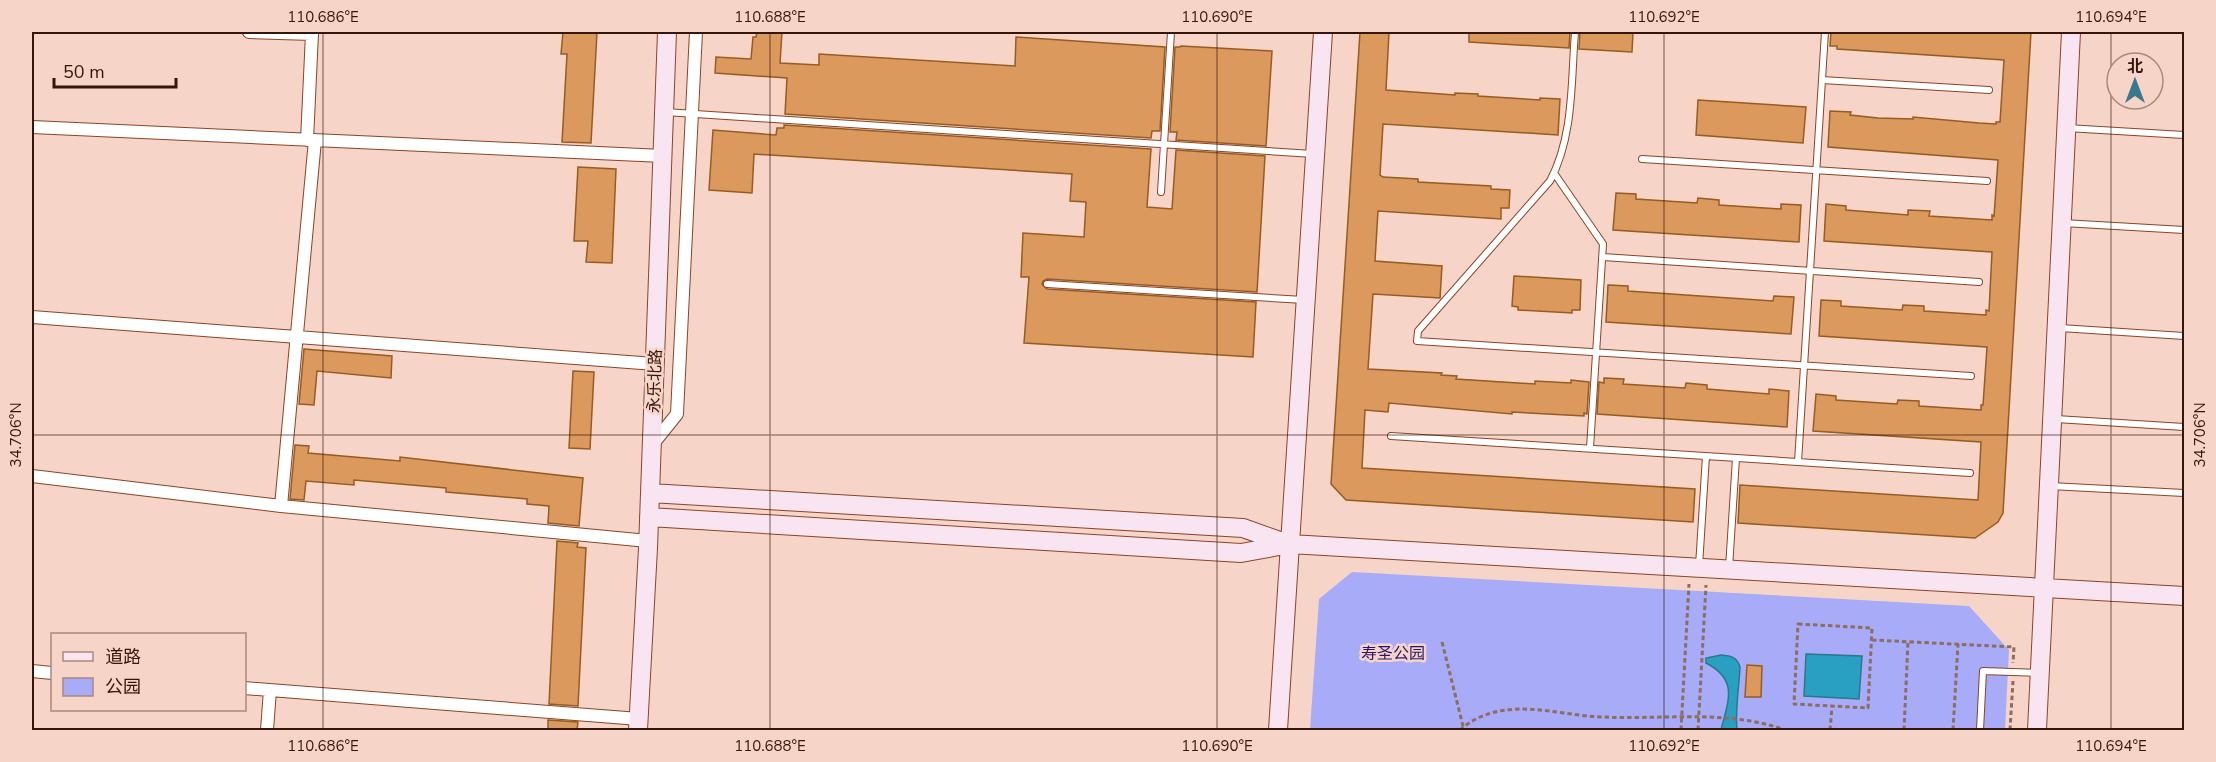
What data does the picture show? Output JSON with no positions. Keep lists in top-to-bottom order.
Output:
{
  "streets": {
    "street": ["永乐北路"]
  },
  "parks": ["寿圣公园"],
  "legend": ["道路", "公园"],
  "scale_bar": "50 m",
  "north": "top",
  "coordinates": [
    "110.686°E",
    "110.688°E",
    "110.690°E",
    "110.692°E",
    "110.694°E",
    "34.706°N"
  ]
}
